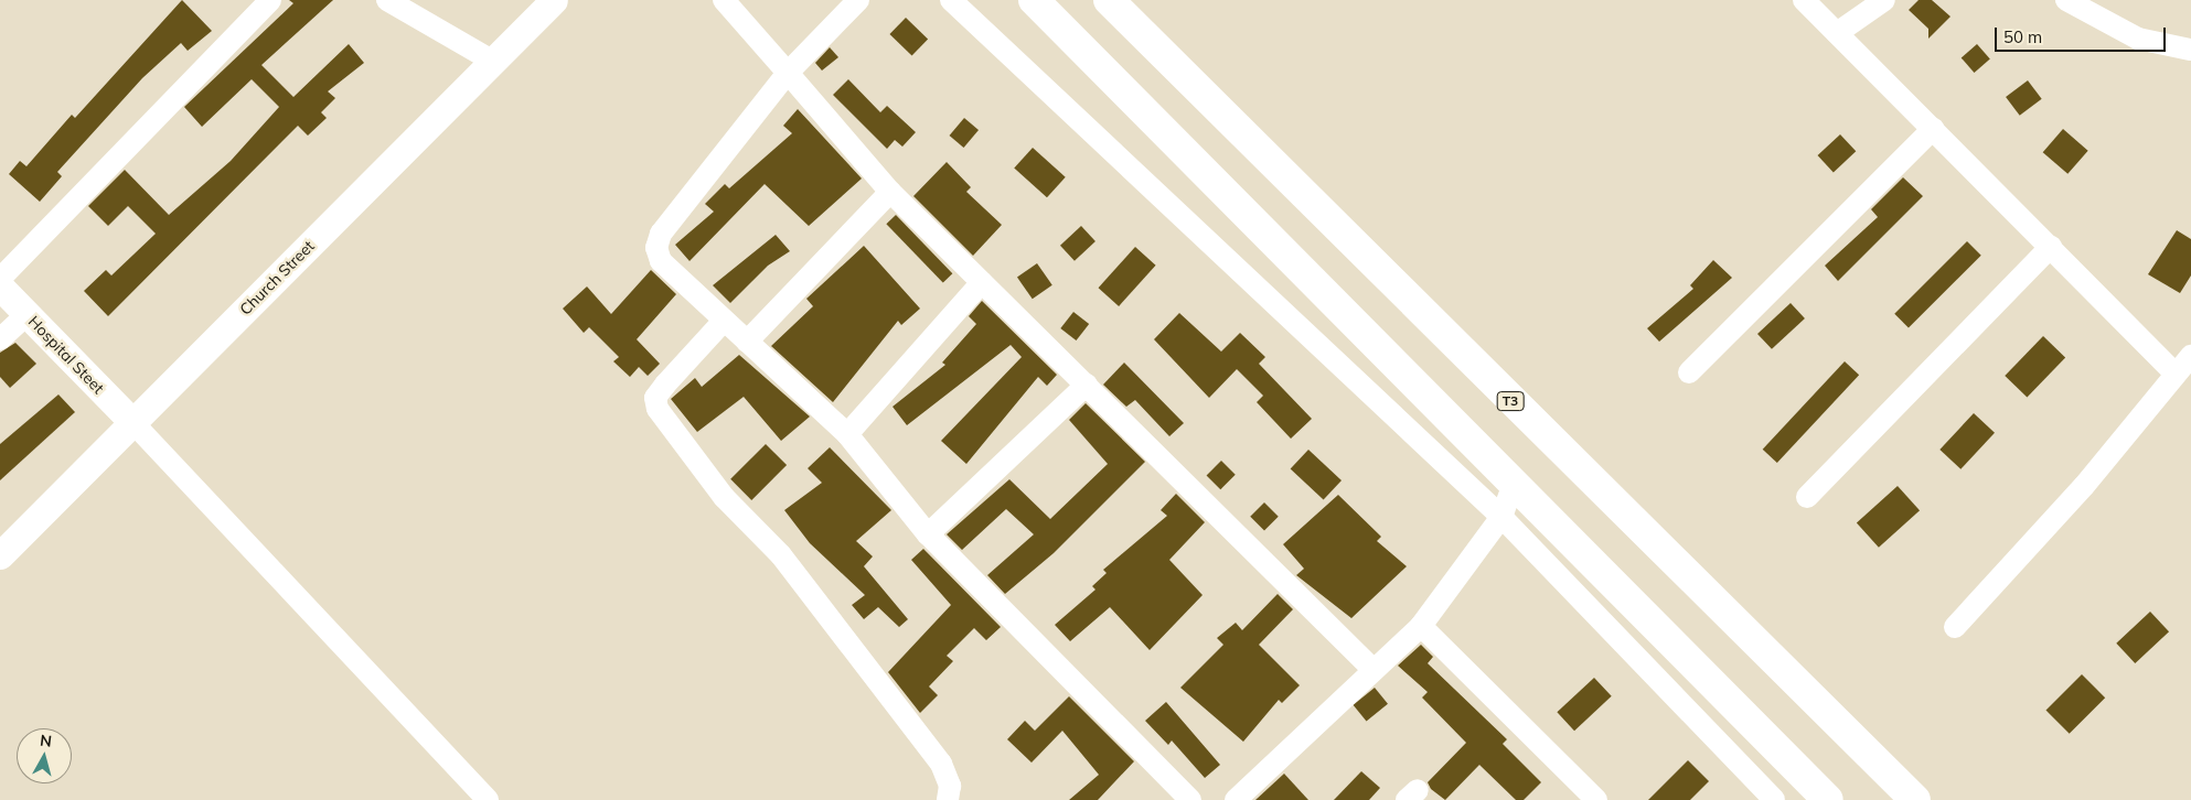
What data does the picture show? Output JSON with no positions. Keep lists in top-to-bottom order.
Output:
{
  "streets": {
    "highway": ["T3"],
    "street": ["Church Street", "Hospital Steet"]
  },
  "crossings": [
    ["Church Street", "Hospital Steet"]
  ],
  "scale_bar": "50 m",
  "north": "top"
}
